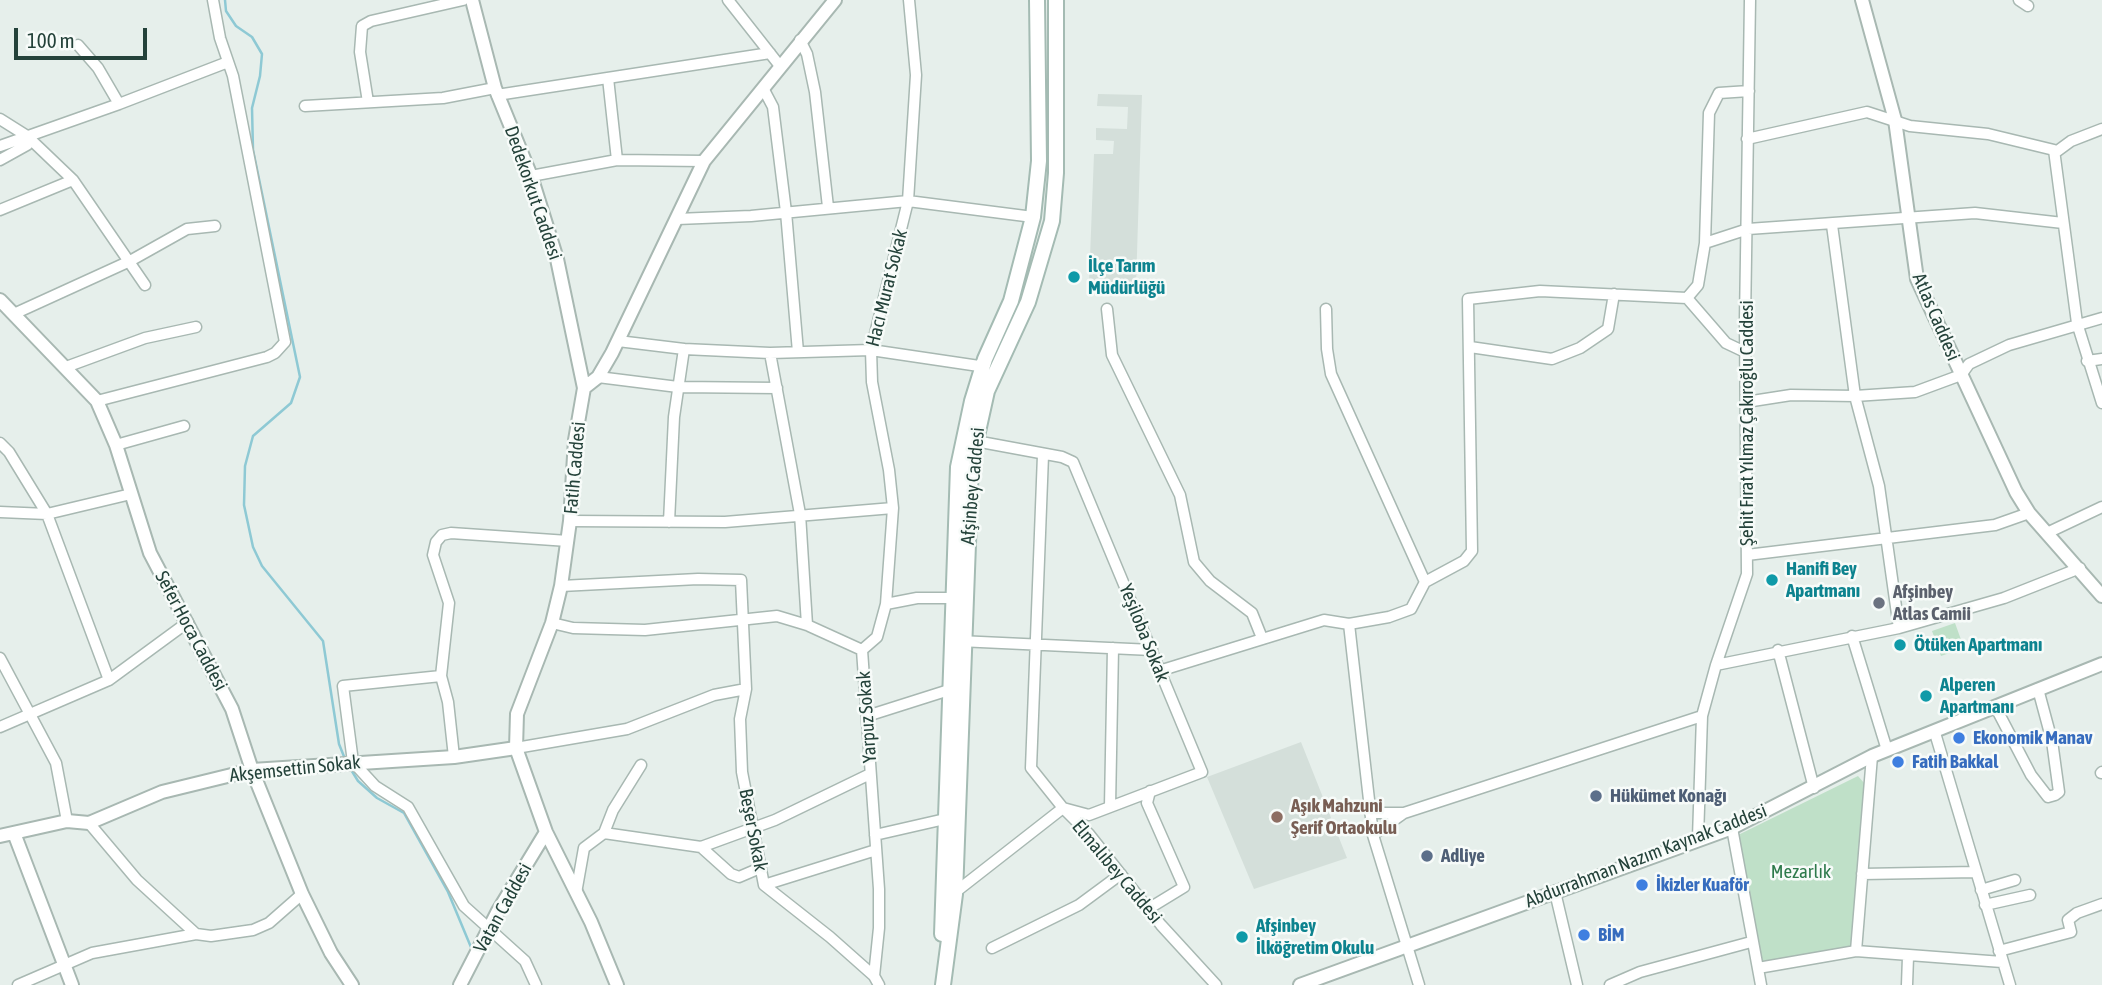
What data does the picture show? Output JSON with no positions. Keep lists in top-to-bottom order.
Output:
{
  "streets": {
    "main road": ["Afşinbey Caddesi"],
    "street": [
      "Dedekorkut Caddesi",
      "Hacı Murat Sokak",
      "Atlas Caddesi",
      "Şehit Fırat Yılmaz Çakıroğlu Caddesi",
      "Fatih Caddesi",
      "Sefer Hoca Caddesi",
      "Yeşiloba Sokak",
      "Yarpuz Sokak",
      "Akşemsettin Sokak",
      "Beşer Sokak",
      "Abdurrahman Nazım Kaynak Caddesi",
      "Elmalıbey Caddesi",
      "Vatan Caddesi"
    ]
  },
  "crossings": [
    ["Dedekorkut Caddesi", "Fatih Caddesi"],
    ["Hacı Murat Sokak", "Yarpuz Sokak"],
    ["Şehit Fırat Yılmaz Çakıroğlu Caddesi", "Abdurrahman Nazım Kaynak Caddesi"],
    ["Fatih Caddesi", "Yarpuz Sokak"],
    ["Fatih Caddesi", "Akşemsettin Sokak"],
    ["Fatih Caddesi", "Beşer Sokak"],
    ["Fatih Caddesi", "Vatan Caddesi"],
    ["Afşinbey Caddesi", "Yeşiloba Sokak"],
    ["Afşinbey Caddesi", "Elmalıbey Caddesi"],
    ["Sefer Hoca Caddesi", "Akşemsettin Sokak"],
    ["Yarpuz Sokak", "Beşer Sokak"]
  ],
  "parks": ["Mezarlık"],
  "places": [
    "İlçe Tarım Müdürlüğü",
    "Hanifi Bey Apartmanı",
    "Afşinbey Atlas Camii",
    "Ötüken Apartmanı",
    "Alperen Apartmanı",
    "Ekonomik Manav",
    "Fatih Bakkal",
    "Hükümet Konağı",
    "Aşık Mahzuni Şerif Ortaokulu",
    "Adliye",
    "İkizler Kuaför",
    "BİM",
    "Afşinbey İlköğretim Okulu"
  ],
  "scale_bar": "100 m"
}
